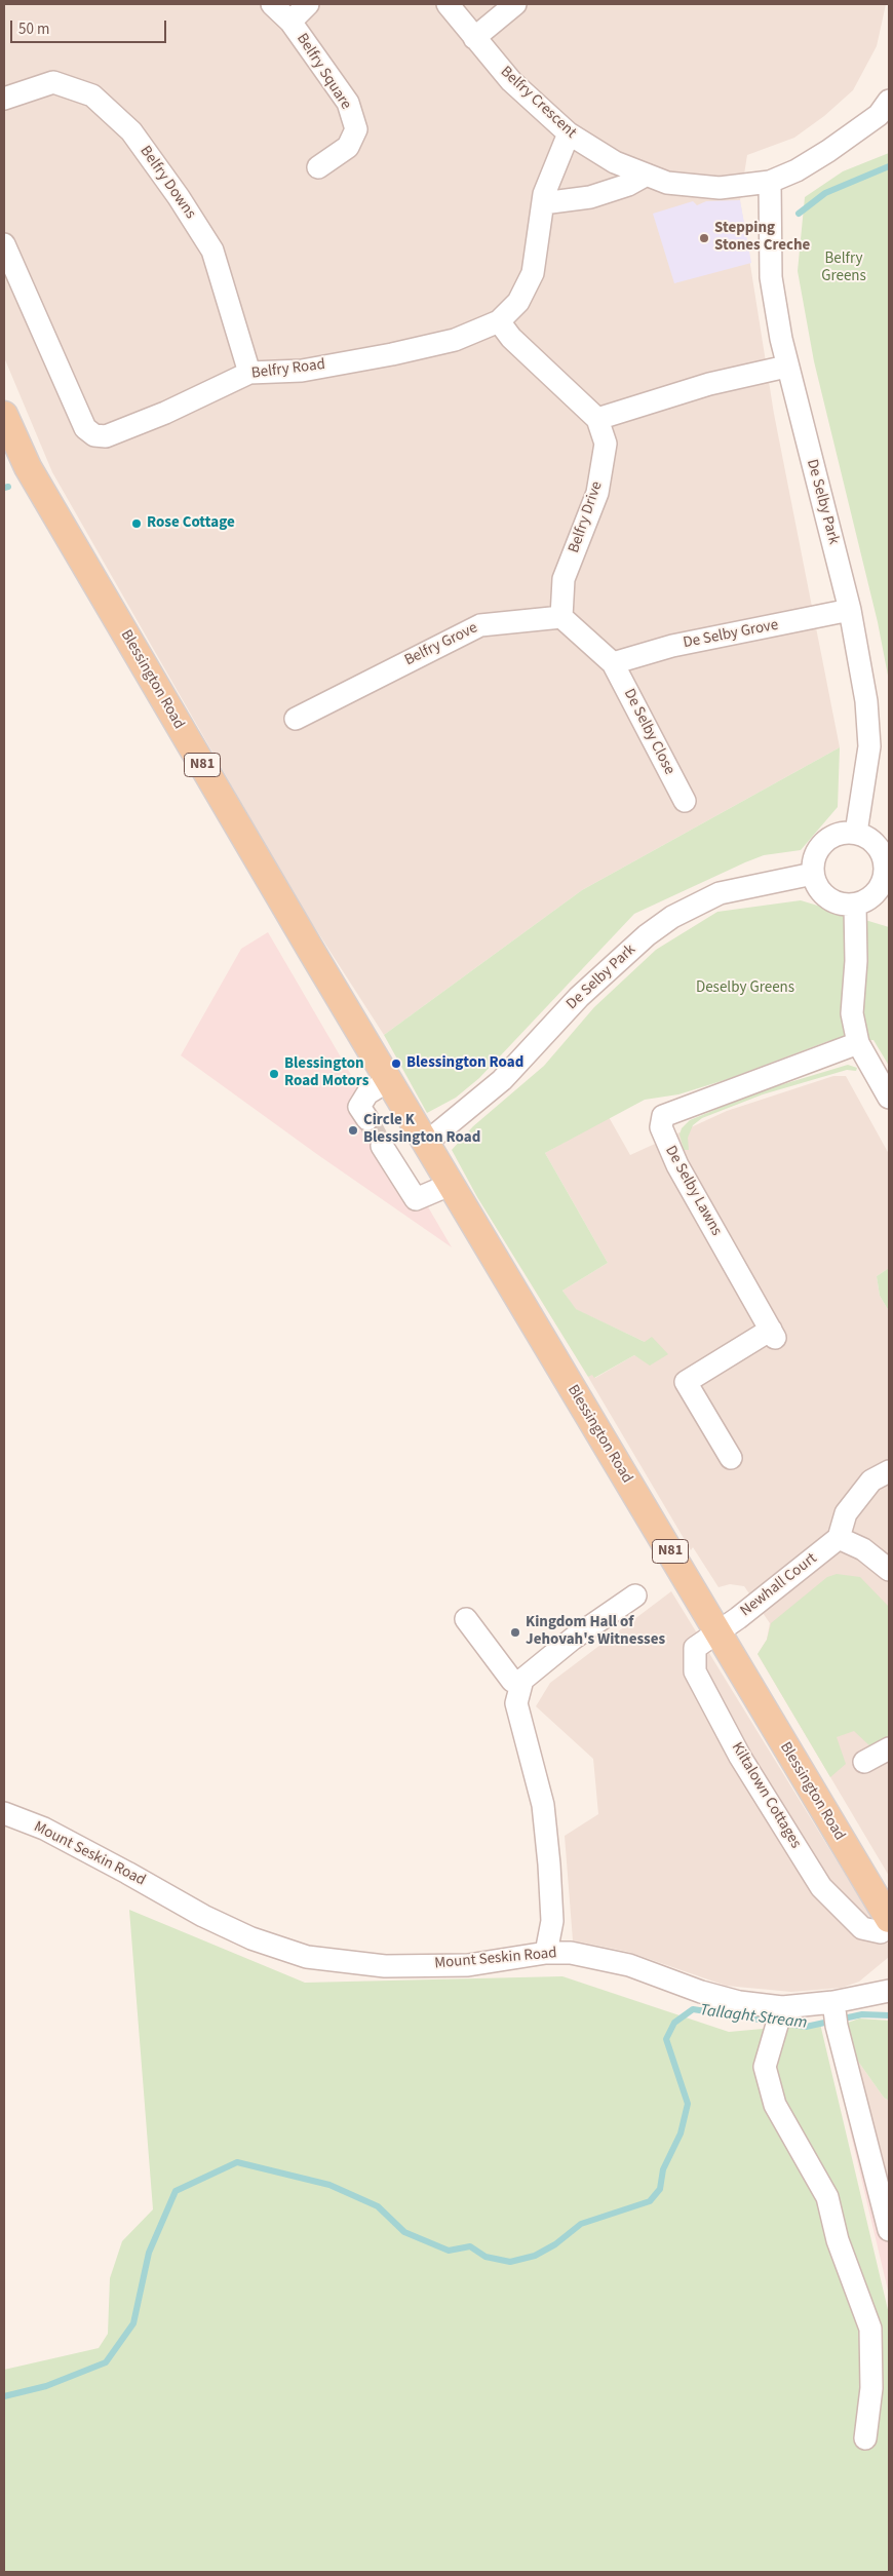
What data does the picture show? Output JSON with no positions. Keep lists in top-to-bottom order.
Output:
{
  "streets": {
    "main road": ["Blessington Road", "N81"],
    "street": [
      "Belfry Square",
      "Belfry Crescent",
      "Belfry Downs",
      "Belfry Road",
      "De Selby Park",
      "Belfry Drive",
      "De Selby Grove",
      "Belfry Grove",
      "De Selby Close",
      "De Selby Lawns",
      "Newhall Court",
      "Kiltalown Cottages",
      "Mount Seskin Road"
    ]
  },
  "crossings": [
    ["Belfry Crescent", "Belfry Road"],
    ["Belfry Downs", "Belfry Road"],
    ["De Selby Park", "De Selby Grove"],
    ["De Selby Park", "Blessington Road"],
    ["Belfry Drive", "Belfry Grove"],
    ["De Selby Grove", "De Selby Close"],
    ["Blessington Road", "Newhall Court"],
    ["Blessington Road", "Kiltalown Cottages"],
    ["Newhall Court", "Kiltalown Cottages"]
  ],
  "water": ["Tallaght Stream"],
  "parks": ["Belfry Greens", "Deselby Greens"],
  "places": [
    "Stepping Stones Creche",
    "Rose Cottage",
    "Blessington Road",
    "Blessington Road Motors",
    "Circle K Blessington Road",
    "Kingdom Hall of Jehovah's Witnesses"
  ],
  "scale_bar": "50 m"
}
